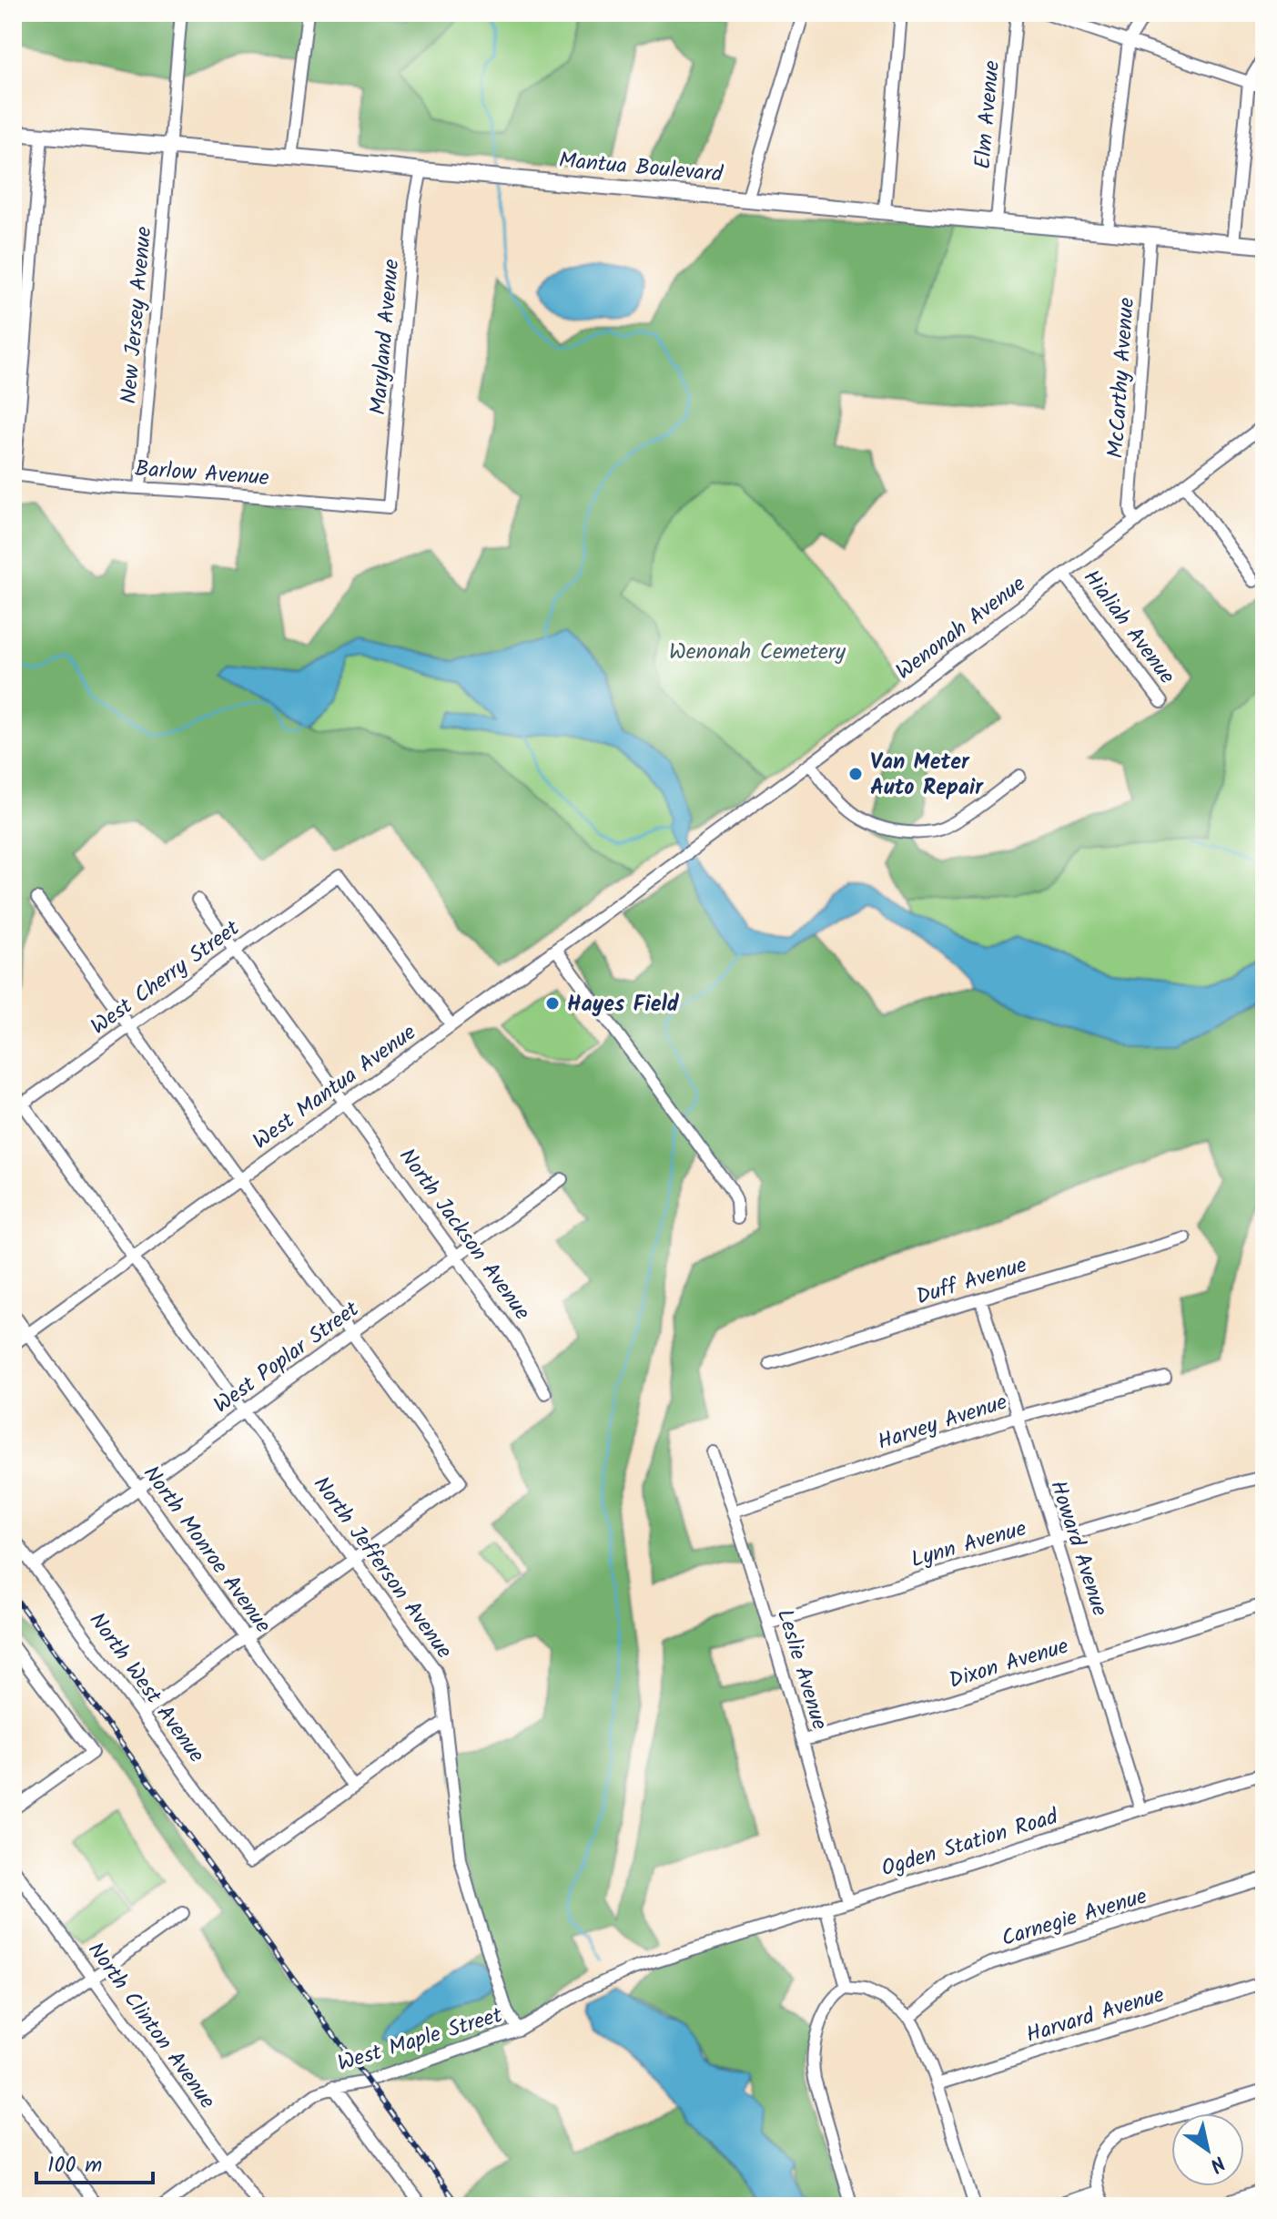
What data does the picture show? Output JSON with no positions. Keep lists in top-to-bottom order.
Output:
{
  "streets": {
    "main road": ["Mantua Boulevard"],
    "street": [
      "Elm Avenue",
      "New Jersey Avenue",
      "Maryland Avenue",
      "McCarthy Avenue",
      "Barlow Avenue",
      "Hialiah Avenue",
      "Wenonah Avenue",
      "West Cherry Street",
      "West Mantua Avenue",
      "North Jackson Avenue",
      "Duff Avenue",
      "West Poplar Street",
      "Harvey Avenue",
      "Lynn Avenue",
      "Howard Avenue",
      "North Monroe Avenue",
      "North Jefferson Avenue",
      "Dixon Avenue",
      "Leslie Avenue",
      "North West Avenue",
      "Ogden Station Road",
      "Carnegie Avenue",
      "Harvard Avenue",
      "North Clinton Avenue",
      "West Maple Street"
    ]
  },
  "crossings": [
    ["Elm Avenue", "Mantua Boulevard"],
    ["Mantua Boulevard", "New Jersey Avenue"],
    ["Mantua Boulevard", "Maryland Avenue"],
    ["Mantua Boulevard", "McCarthy Avenue"],
    ["New Jersey Avenue", "Barlow Avenue"],
    ["Maryland Avenue", "Barlow Avenue"],
    ["McCarthy Avenue", "Wenonah Avenue"],
    ["Hialiah Avenue", "Wenonah Avenue"],
    ["Wenonah Avenue", "West Mantua Avenue"],
    ["West Cherry Street", "West Mantua Avenue"],
    ["West Cherry Street", "North Jackson Avenue"],
    ["West Cherry Street", "North Jefferson Avenue"],
    ["West Mantua Avenue", "North Jackson Avenue"],
    ["West Mantua Avenue", "North Monroe Avenue"],
    ["West Mantua Avenue", "North Jefferson Avenue"],
    ["North Jackson Avenue", "West Poplar Street"],
    ["Duff Avenue", "Howard Avenue"],
    ["West Poplar Street", "North Monroe Avenue"],
    ["West Poplar Street", "North Jefferson Avenue"],
    ["West Poplar Street", "North West Avenue"],
    ["Harvey Avenue", "Howard Avenue"],
    ["Harvey Avenue", "Leslie Avenue"],
    ["Lynn Avenue", "Howard Avenue"],
    ["Lynn Avenue", "Leslie Avenue"],
    ["Howard Avenue", "Dixon Avenue"],
    ["Howard Avenue", "Ogden Station Road"],
    ["North Monroe Avenue", "North West Avenue"],
    ["North Jefferson Avenue", "West Maple Street"],
    ["Dixon Avenue", "Leslie Avenue"],
    ["Leslie Avenue", "Ogden Station Road"],
    ["Ogden Station Road", "West Maple Street"],
    ["North Clinton Avenue", "West Maple Street"]
  ],
  "parks": ["Wenonah Cemetery"],
  "places": ["Van Meter Auto Repair", "Hayes Field"],
  "scale_bar": "100 m",
  "north": "bottom right"
}
